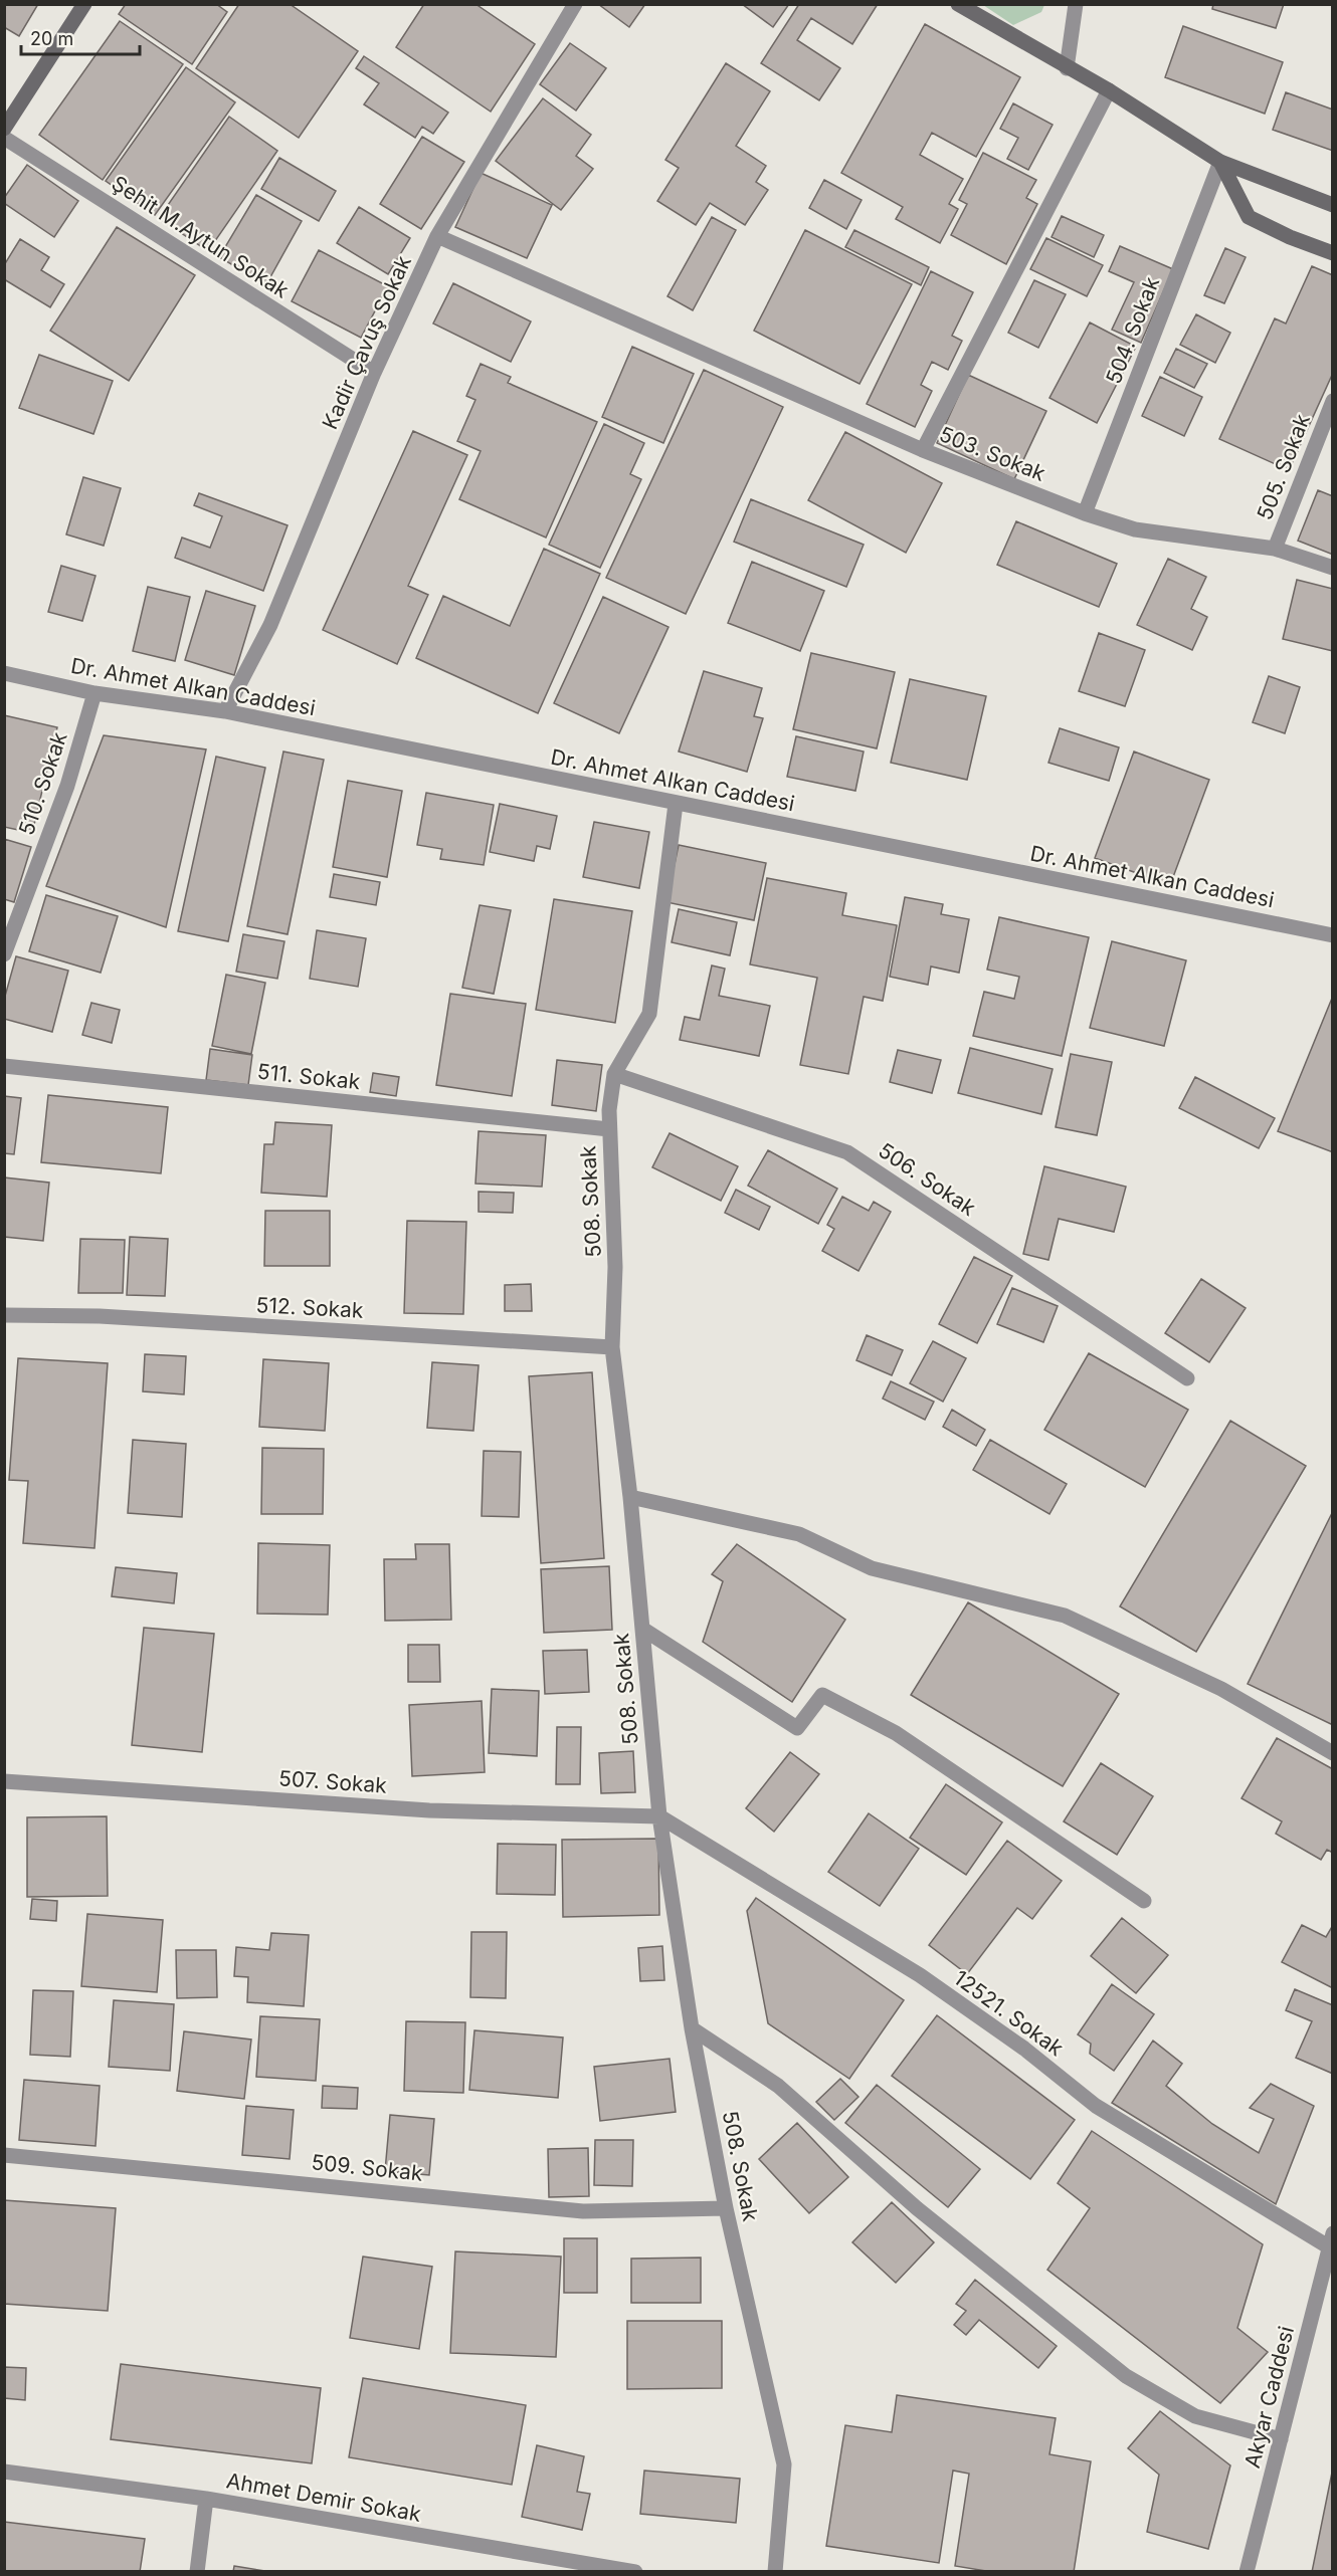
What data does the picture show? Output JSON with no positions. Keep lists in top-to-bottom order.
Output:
{
  "streets": {
    "street": [
      "Şehit M.Aytun Sokak",
      "504. Sokak",
      "Kadir Çavuş Sokak",
      "503. Sokak",
      "505. Sokak",
      "Dr. Ahmet Alkan Caddesi",
      "510. Sokak",
      "511. Sokak",
      "506. Sokak",
      "508. Sokak",
      "512. Sokak",
      "507. Sokak",
      "12521. Sokak",
      "509. Sokak",
      "Akyar Caddesi",
      "Ahmet Demir Sokak"
    ]
  },
  "crossings": [
    ["Şehit M.Aytun Sokak", "Kadir Çavuş Sokak"],
    ["504. Sokak", "503. Sokak"],
    ["Kadir Çavuş Sokak", "Dr. Ahmet Alkan Caddesi"],
    ["503. Sokak", "505. Sokak"],
    ["Dr. Ahmet Alkan Caddesi", "510. Sokak"],
    ["Dr. Ahmet Alkan Caddesi", "508. Sokak"],
    ["511. Sokak", "508. Sokak"],
    ["506. Sokak", "508. Sokak"],
    ["508. Sokak", "512. Sokak"],
    ["508. Sokak", "507. Sokak"],
    ["508. Sokak", "12521. Sokak"],
    ["508. Sokak", "509. Sokak"],
    ["507. Sokak", "12521. Sokak"],
    ["12521. Sokak", "Akyar Caddesi"]
  ],
  "scale_bar": "20 m"
}
